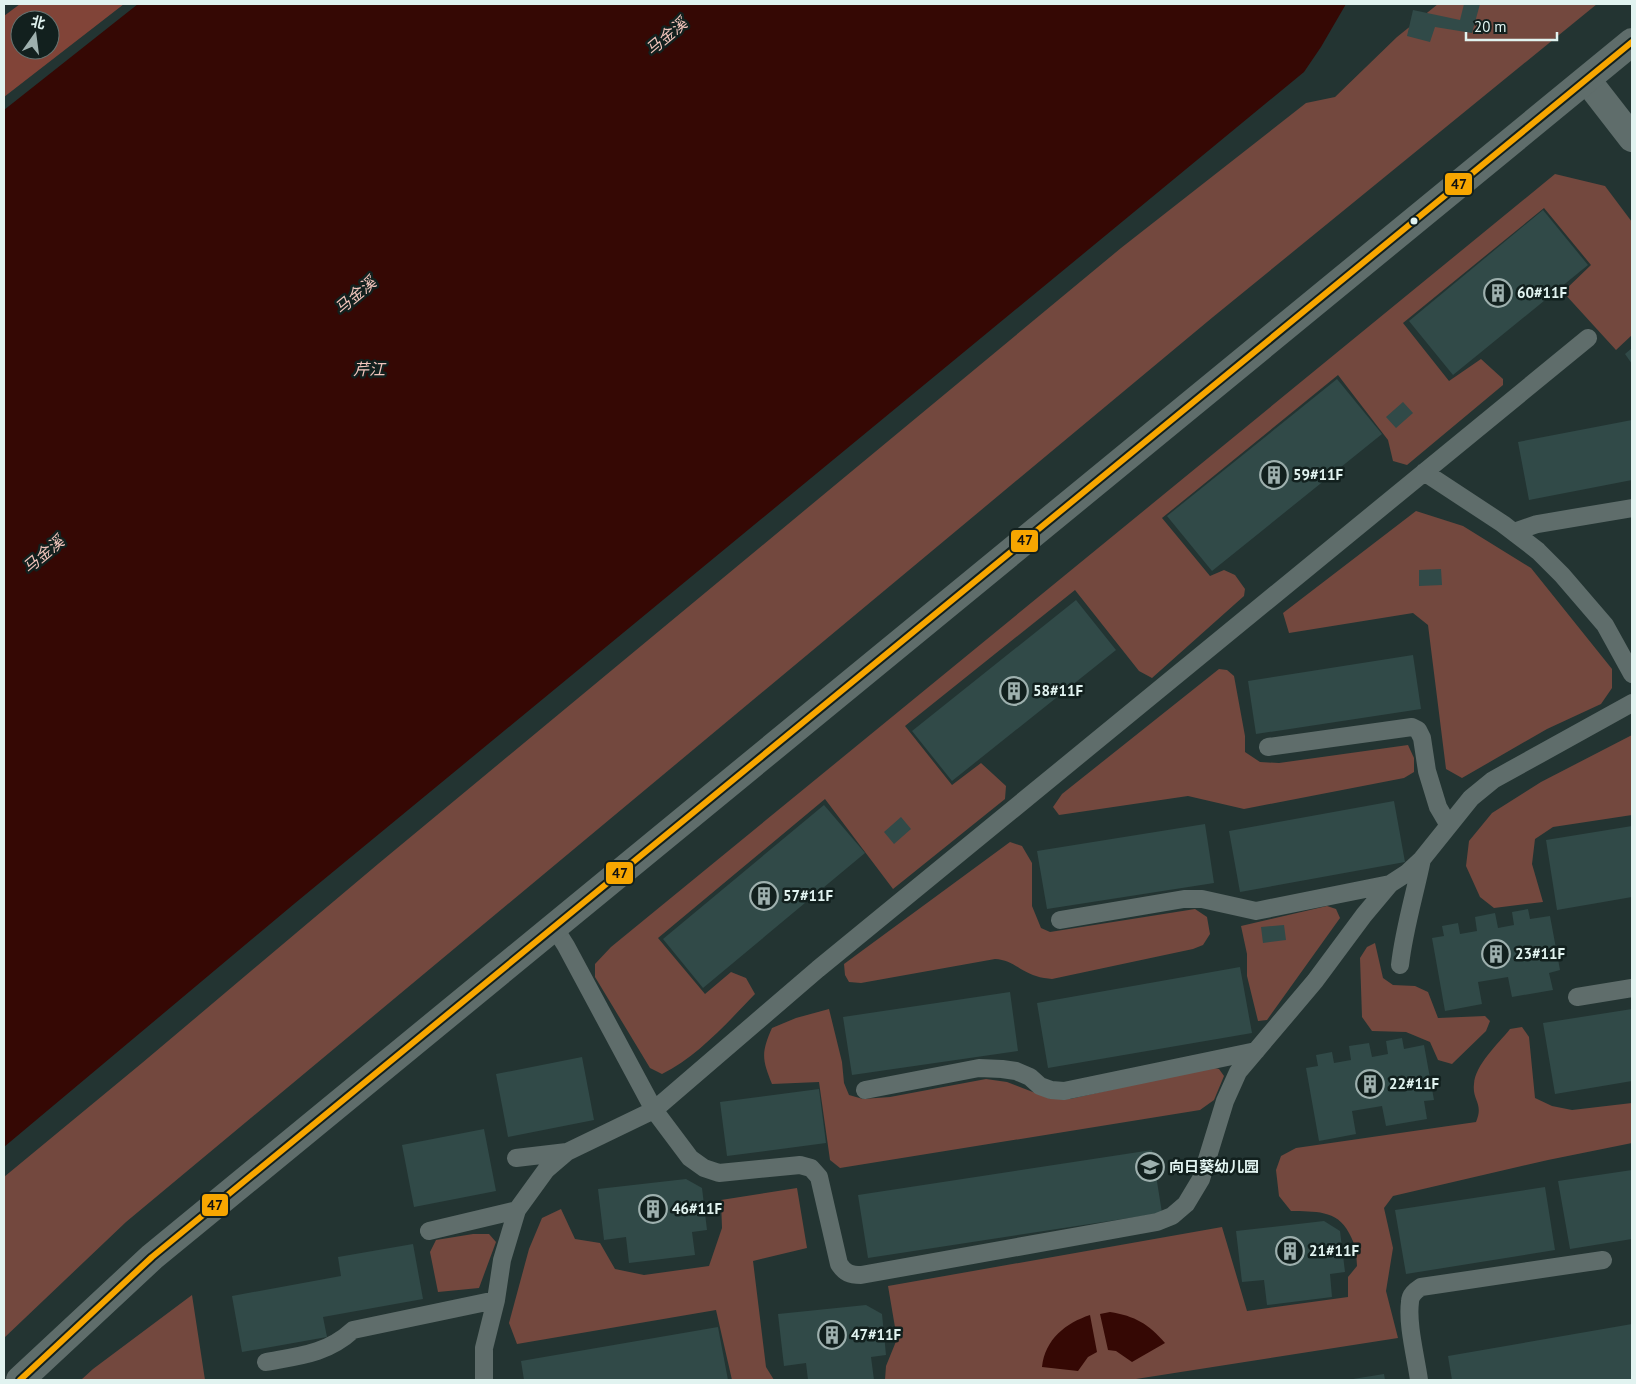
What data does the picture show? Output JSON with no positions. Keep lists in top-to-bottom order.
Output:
{
  "water": ["马金溪", "芹江"],
  "places": {
    "building": [
      "60#11F",
      "59#11F",
      "58#11F",
      "57#11F",
      "23#11F",
      "22#11F",
      "46#11F",
      "21#11F",
      "47#11F"
    ],
    "school or university": ["向日葵幼儿园"]
  },
  "lines": ["transit line 47"],
  "scale_bar": "20 m",
  "north": "top"
}
